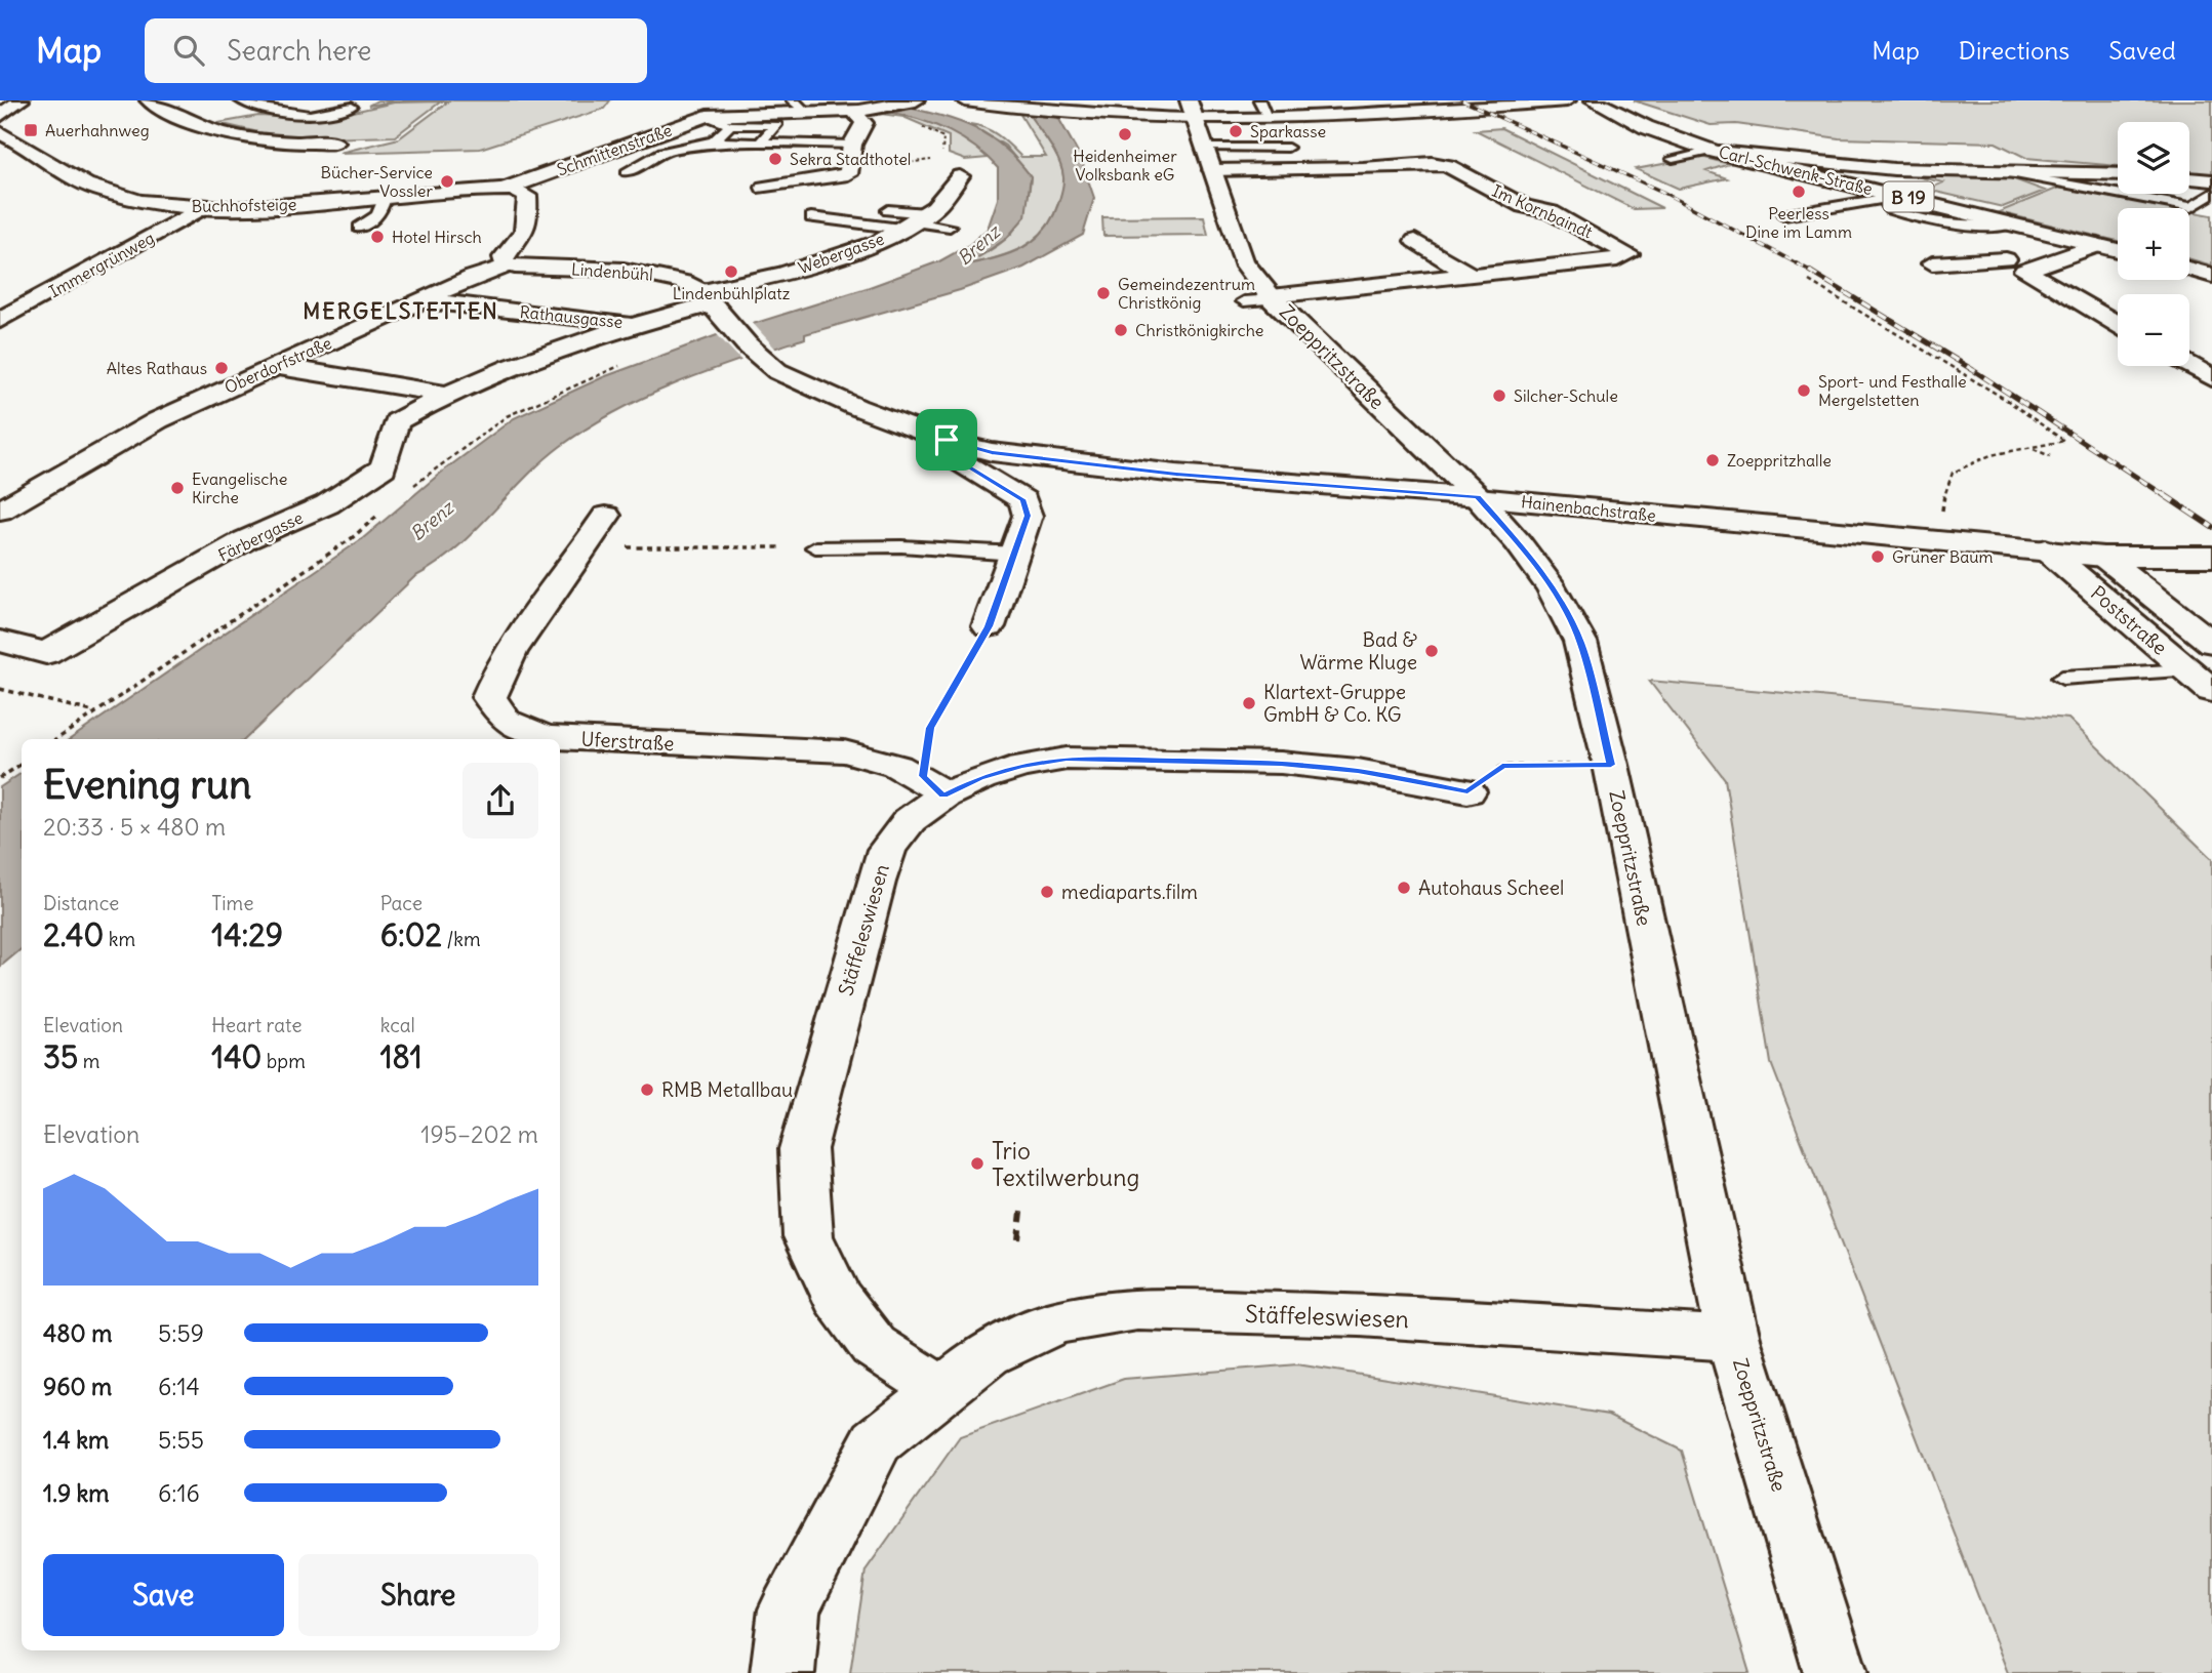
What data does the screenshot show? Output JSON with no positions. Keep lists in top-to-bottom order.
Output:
{
  "streets": {
    "street": [
      "Schmittenstraße",
      "Carl-Schwenk-Straße",
      "B 19",
      "Buchhofsteige",
      "Im Kornbaindt",
      "Webergasse",
      "Immergrünweg",
      "Lindenbühl",
      "Rathausgasse",
      "Zoeppritzstraße",
      "Oberdorfstraße",
      "Hainenbachstraße",
      "Färbergasse",
      "Poststraße",
      "Uferstraße",
      "Stäffeleswiesen"
    ]
  },
  "crossings": [
    ["Schmittenstraße", "Buchhofsteige"],
    ["Buchhofsteige", "Immergrünweg"],
    ["Im Kornbaindt", "Zoeppritzstraße"],
    ["Webergasse", "Lindenbühl"],
    ["Webergasse", "Färbergasse"],
    ["Lindenbühl", "Oberdorfstraße"],
    ["Lindenbühl", "Hainenbachstraße"],
    ["Lindenbühl", "Färbergasse"],
    ["Rathausgasse", "Oberdorfstraße"],
    ["Rathausgasse", "Färbergasse"],
    ["Zoeppritzstraße", "Hainenbachstraße"],
    ["Zoeppritzstraße", "Stäffeleswiesen"],
    ["Oberdorfstraße", "Färbergasse"],
    ["Hainenbachstraße", "Poststraße"],
    ["Uferstraße", "Stäffeleswiesen"]
  ],
  "districts": ["MERGELSTETTEN"],
  "water": ["Brenz"],
  "places": {
    "transit": ["Auerhahnweg"],
    "other": [
      "Sparkasse",
      "Heidenheimer Volksbank eG",
      "Sekra Stadthotel",
      "Bücher-Service Vossler",
      "Peerless Dine im Lamm",
      "Hotel Hirsch",
      "Lindenbühlplatz",
      "Gemeindezentrum Christkönig",
      "Christkönigkirche",
      "Altes Rathaus",
      "Sport- und Festhalle Mergelstetten",
      "Silcher-Schule",
      "Zoeppritzhalle",
      "Evangelische Kirche",
      "Grüner Baum",
      "Bad & Wärme Kluge",
      "Klartext-Gruppe GmbH & Co. KG",
      "Autohaus Scheel",
      "mediaparts.film",
      "RMB Metallbau",
      "Trio Textilwerbung"
    ]
  },
  "page": {
    "header": "Map",
    "search": "Search here",
    "nav": ["Map", "Directions", "Saved"],
    "map_buttons": ["+", "−"],
    "heading": ["Evening run", "20:33 · 5 × 480 m"],
    "stats": [
      ["Distance", "2.40 km"],
      ["Time", "14:29"],
      ["Pace", "6:02 /km"],
      ["Elevation", "35 m"],
      ["Heart rate", "140 bpm"],
      ["kcal", "181"]
    ],
    "chart": ["Elevation", "195–202 m"],
    "list": [
      {
        "name": "480 m",
        "note": "5:59"
      },
      {
        "name": "960 m",
        "note": "6:14"
      },
      {
        "name": "1.4 km",
        "note": "5:55"
      },
      {
        "name": "1.9 km",
        "note": "6:16"
      }
    ],
    "buttons": ["Save", "Share"]
  }
}
